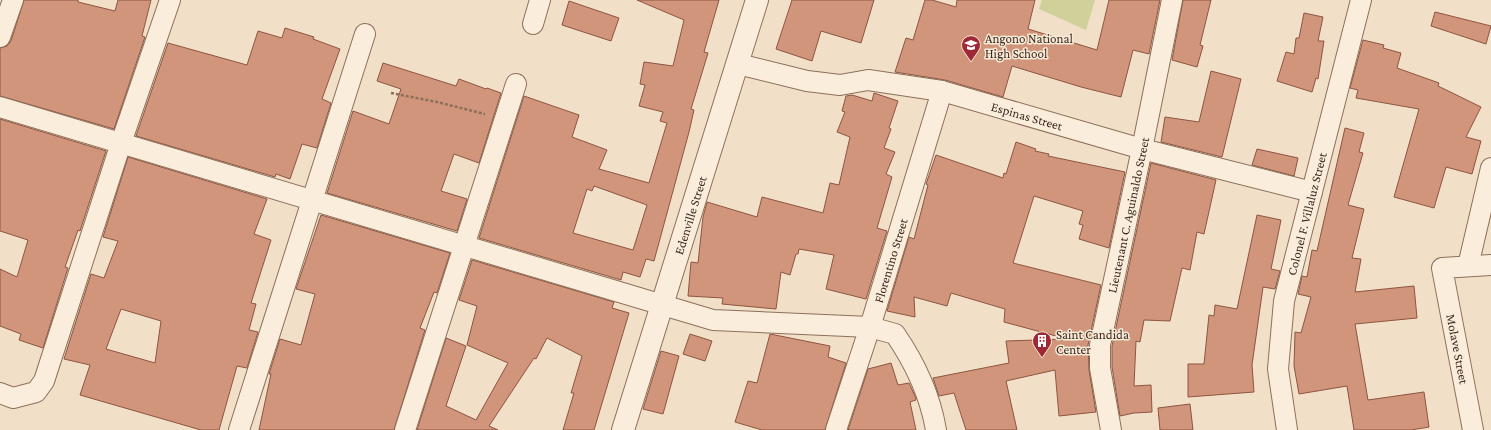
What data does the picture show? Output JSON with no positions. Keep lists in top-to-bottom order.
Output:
{
  "streets": {
    "street": [
      "Espinas Street",
      "Colonel F. Villaluz Street",
      "Edenville Street",
      "Lieutenant C. Aguinaldo Street",
      "Florentino Street",
      "Molave Street"
    ]
  },
  "crossings": [
    ["Espinas Street", "Colonel F. Villaluz Street"],
    ["Espinas Street", "Edenville Street"],
    ["Espinas Street", "Lieutenant C. Aguinaldo Street"],
    ["Espinas Street", "Florentino Street"]
  ],
  "places": {
    "school or university": ["Angono National High School"],
    "building": ["Saint Candida Center"]
  }
}
